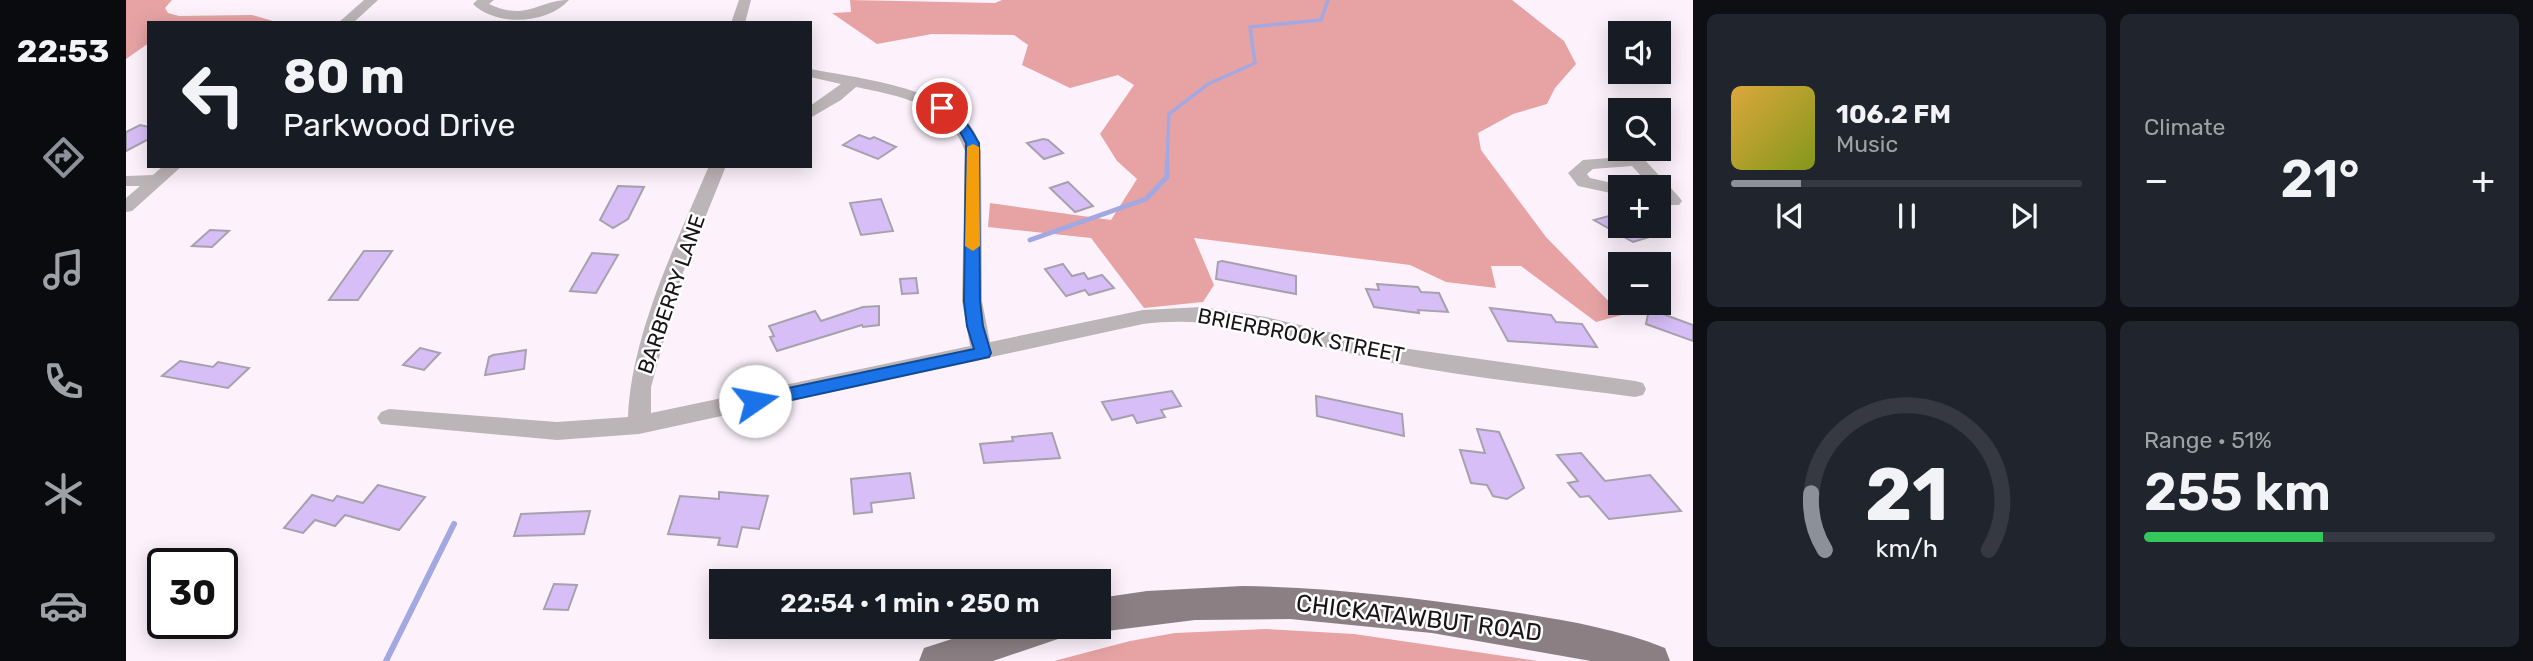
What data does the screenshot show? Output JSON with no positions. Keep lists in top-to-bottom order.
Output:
{
  "streets": {
    "main road": ["CHICKATAWBUT ROAD"],
    "street": ["BARBERRY LANE", "BRIERBROOK STREET"]
  },
  "crossings": [
    ["BARBERRY LANE", "BRIERBROOK STREET"]
  ],
  "page": {
    "tabs": "22:53",
    "tile": [
      "Climate",
      ["Range · 51%", "255 km"]
    ],
    "map_buttons": ["+", "−"],
    "turn": ["80 m", "Parkwood Drive"],
    "song": ["106.2 FM", "Music"],
    "heat": ["−", "21°", "+"],
    "limit": "30",
    "trip": "22:54 · 1 min · 250 m",
    "gauge": ["21", "km/h"]
  }
}
